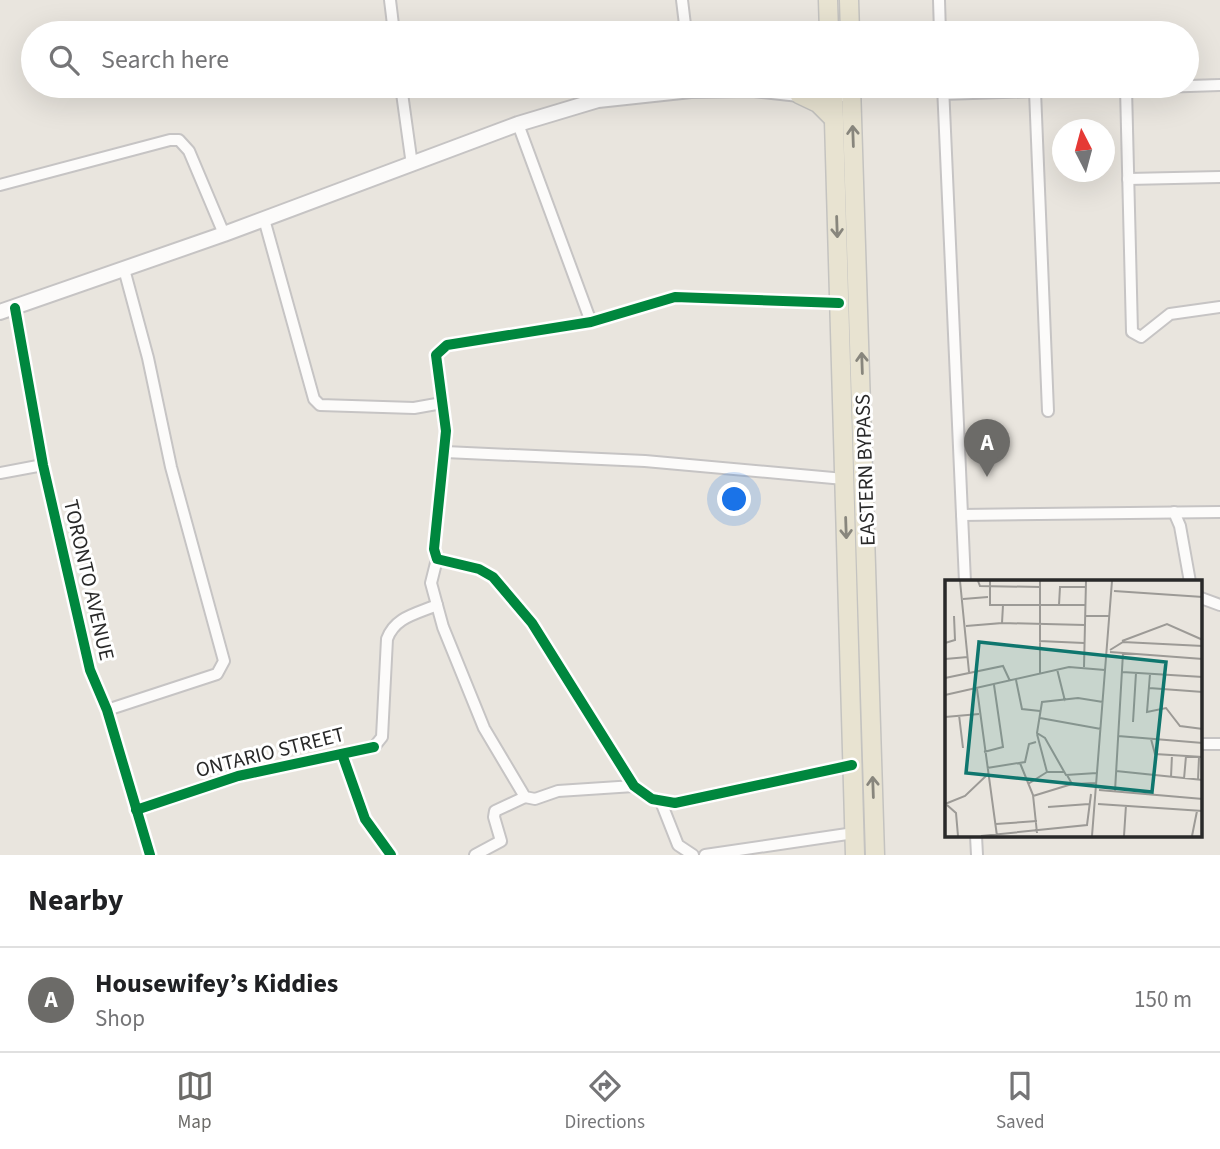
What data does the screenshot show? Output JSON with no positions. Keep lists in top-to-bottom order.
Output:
{
  "streets": {
    "main road": ["EASTERN BYPASS"],
    "street": ["TORONTO AVENUE", "ONTARIO STREET"]
  },
  "crossings": [
    ["TORONTO AVENUE", "ONTARIO STREET"]
  ],
  "north": "top",
  "page": {
    "search": "Search here",
    "pins": "A",
    "heading": "Nearby",
    "list": [
      {
        "mark": "A",
        "name": "Housewifey’s Kiddies",
        "note": "Shop",
        "value": "150 m"
      }
    ],
    "nav": ["Map", "Directions", "Saved"]
  }
}
